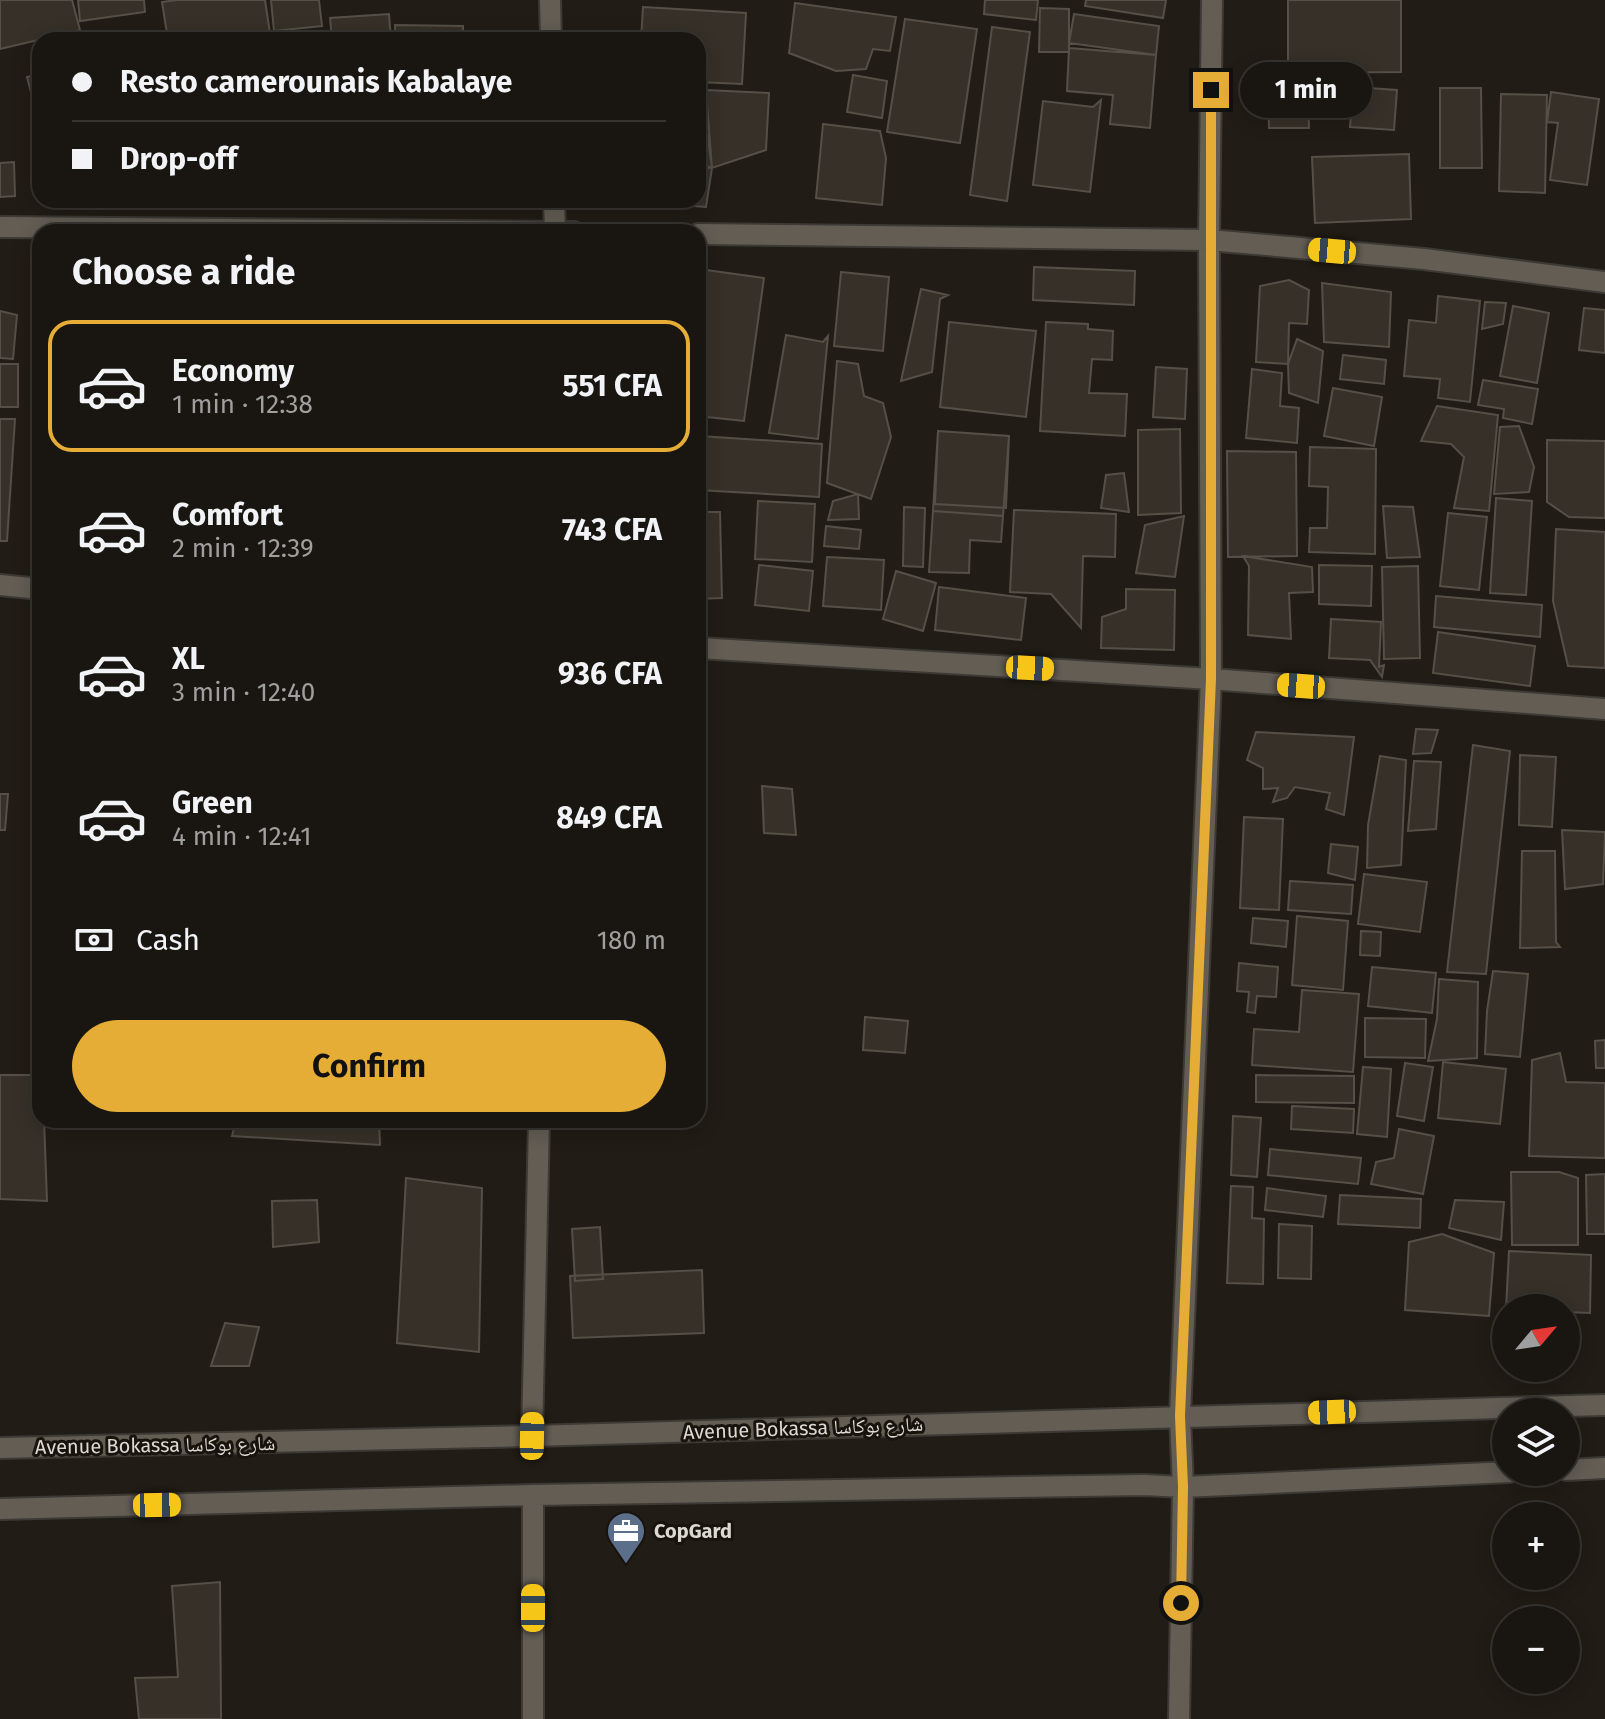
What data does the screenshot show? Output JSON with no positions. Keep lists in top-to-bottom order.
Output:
{
  "streets": {
    "street": ["Avenue Bokassa شارع بوكاسا"]
  },
  "places": {
    "office": ["CopGard"]
  },
  "north": "top right",
  "page": {
    "banner": ["Resto camerounais Kabalaye", "Drop-off"],
    "bubble": "1 min",
    "heading": "Choose a ride",
    "list": [
      {
        "name": "Economy",
        "note": "1 min · 12:38",
        "value": "551 CFA"
      },
      {
        "name": "Comfort",
        "note": "2 min · 12:39",
        "value": "743 CFA"
      },
      {
        "name": "XL",
        "note": "3 min · 12:40",
        "value": "936 CFA"
      },
      {
        "name": "Green",
        "note": "4 min · 12:41",
        "value": "849 CFA"
      }
    ],
    "pay": ["Cash", "180 m"],
    "buttons": "Confirm",
    "map_buttons": ["+", "−"]
  }
}
